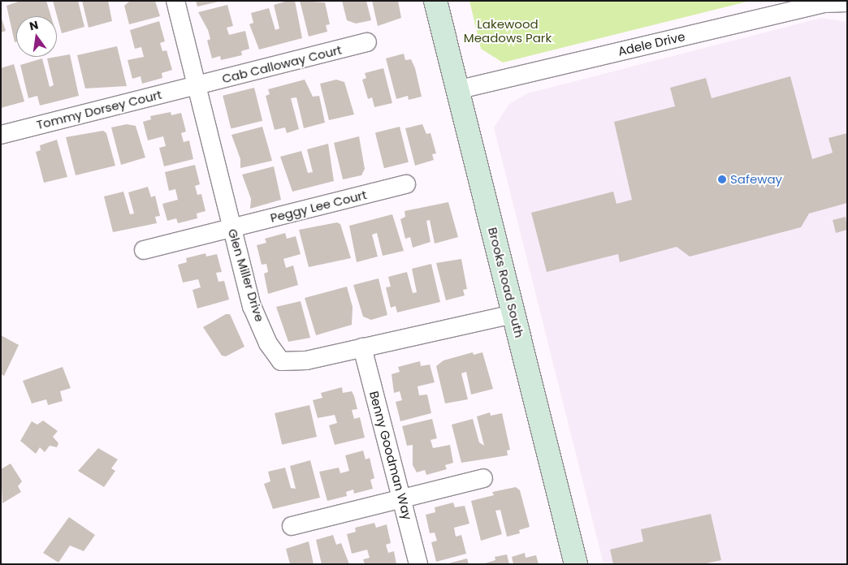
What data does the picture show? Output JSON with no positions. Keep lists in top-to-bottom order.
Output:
{
  "streets": {
    "street": [
      "Adele Drive",
      "Cab Calloway Court",
      "Tommy Dorsey Court",
      "Peggy Lee Court",
      "Glen Miller Drive",
      "Brooks Road South",
      "Benny Goodman Way"
    ]
  },
  "crossings": [
    ["Adele Drive", "Brooks Road South"],
    ["Cab Calloway Court", "Tommy Dorsey Court"],
    ["Cab Calloway Court", "Glen Miller Drive"],
    ["Tommy Dorsey Court", "Glen Miller Drive"],
    ["Peggy Lee Court", "Glen Miller Drive"],
    ["Glen Miller Drive", "Brooks Road South"],
    ["Glen Miller Drive", "Benny Goodman Way"]
  ],
  "parks": ["Lakewood Meadows Park"],
  "places": ["Safeway"],
  "north": "top"
}
